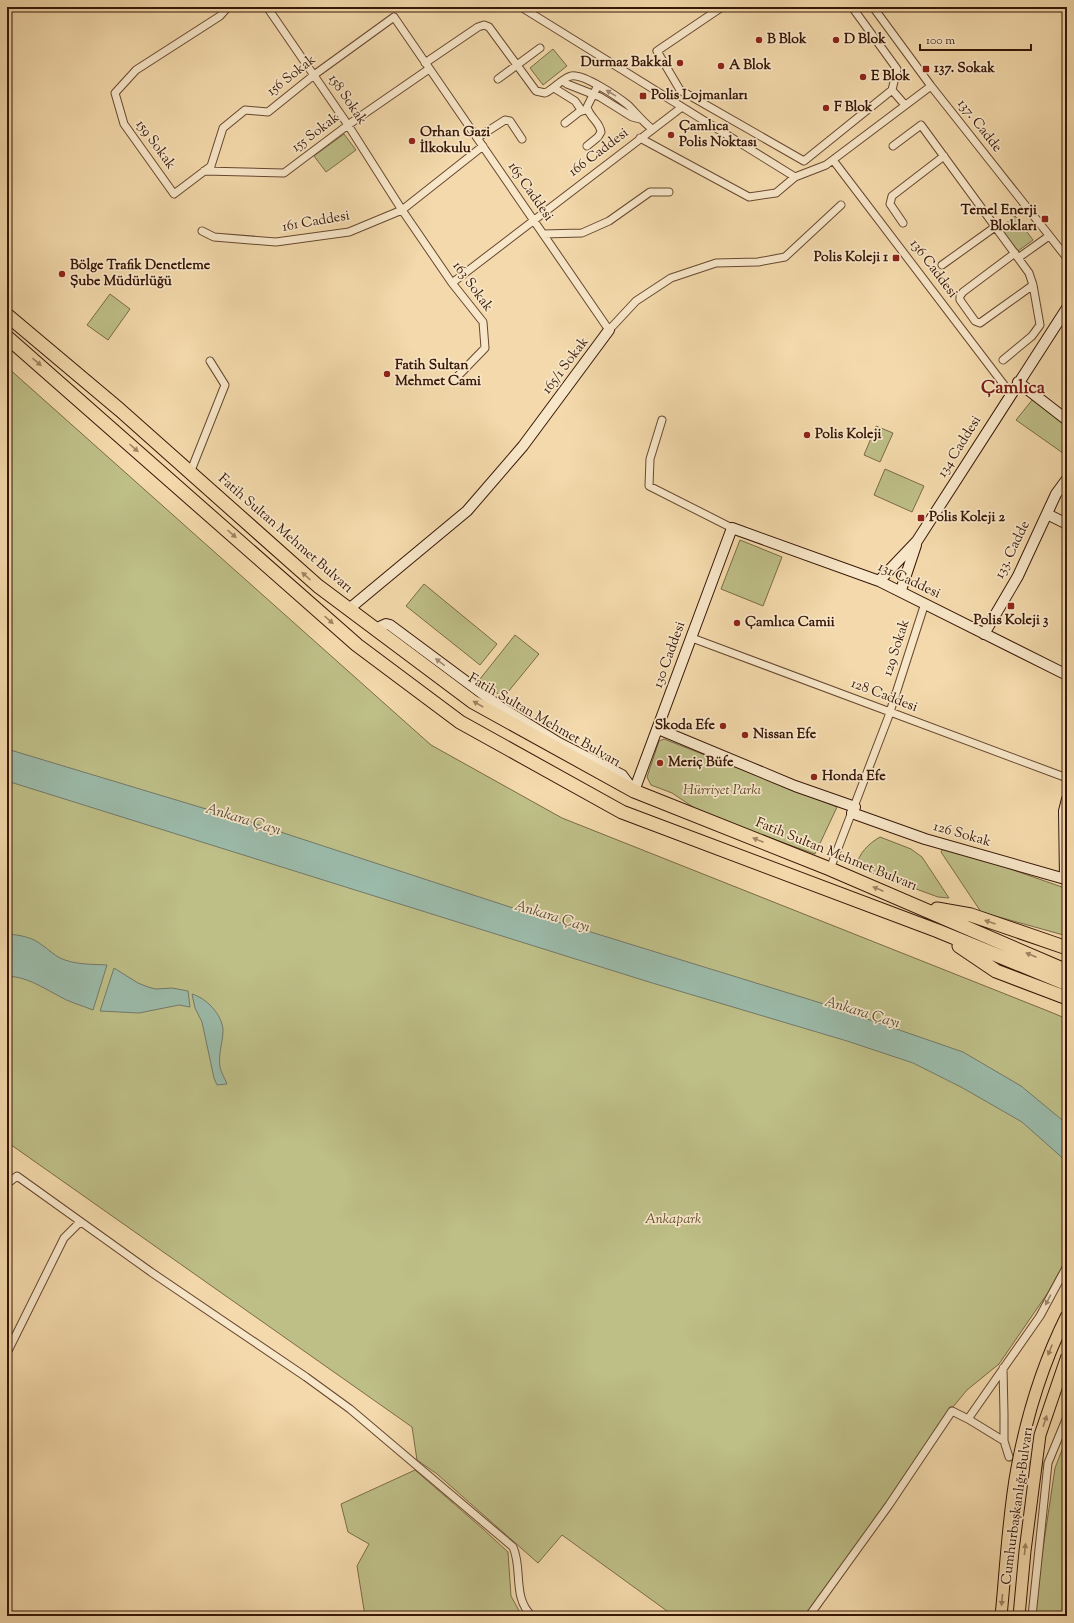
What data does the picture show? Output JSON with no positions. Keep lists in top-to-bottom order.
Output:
{
  "streets": {
    "highway": ["Fatih Sultan Mehmet Bulvarı"],
    "main road": ["Cumhurbaşkanlığı Bulvarı"],
    "street": [
      "156 Sokak",
      "158 Sokak",
      "137. Cadde",
      "155 Sokak",
      "159 Sokak",
      "166 Caddesi",
      "165 Caddesi",
      "161 Caddesi",
      "136 Caddesi",
      "163 Sokak",
      "165/1 Sokak",
      "134 Caddesi",
      "133. Cadde",
      "131 Caddesi",
      "129 Sokak",
      "130 Caddesi",
      "128 Caddesi",
      "126 Sokak"
    ]
  },
  "crossings": [
    ["156 Sokak", "158 Sokak"],
    ["156 Sokak", "155 Sokak"],
    ["156 Sokak", "159 Sokak"],
    ["156 Sokak", "165 Caddesi"],
    ["158 Sokak", "155 Sokak"],
    ["158 Sokak", "161 Caddesi"],
    ["158 Sokak", "163 Sokak"],
    ["155 Sokak", "165 Caddesi"],
    ["166 Caddesi", "165 Caddesi"],
    ["166 Caddesi", "163 Sokak"],
    ["165 Caddesi", "161 Caddesi"],
    ["165 Caddesi", "165/1 Sokak"],
    ["161 Caddesi", "163 Sokak"],
    ["136 Caddesi", "134 Caddesi"],
    ["165/1 Sokak", "Fatih Sultan Mehmet Bulvarı"],
    ["134 Caddesi", "131 Caddesi"],
    ["Fatih Sultan Mehmet Bulvarı", "129 Sokak"],
    ["Fatih Sultan Mehmet Bulvarı", "130 Caddesi"],
    ["133. Cadde", "131 Caddesi"],
    ["131 Caddesi", "129 Sokak"],
    ["131 Caddesi", "130 Caddesi"],
    ["129 Sokak", "128 Caddesi"],
    ["129 Sokak", "126 Sokak"],
    ["130 Caddesi", "128 Caddesi"],
    ["130 Caddesi", "126 Sokak"]
  ],
  "districts": ["Çamlıca"],
  "water": ["Ankara Çayı"],
  "parks": ["Hürriyet Parkı", "Ankapark"],
  "places": {
    "other": [
      "B Blok",
      "D Blok",
      "Durmaz Bakkal",
      "A Blok",
      "E Blok",
      "F Blok",
      "Çamlıca Polis Noktası",
      "Orhan Gazi İlkokulu",
      "Bölge Trafik Denetleme Şube Müdürlüğü",
      "Fatih Sultan Mehmet Cami",
      "Polis Koleji",
      "Çamlıca Camii",
      "Skoda Efe",
      "Nissan Efe",
      "Meriç Büfe",
      "Honda Efe"
    ],
    "transit": [
      "137. Sokak",
      "Polis Lojmanları",
      "Temel Enerji Blokları",
      "Polis Koleji 1",
      "Polis Koleji 2",
      "Polis Koleji 3"
    ]
  },
  "scale_bar": "100 m"
}
